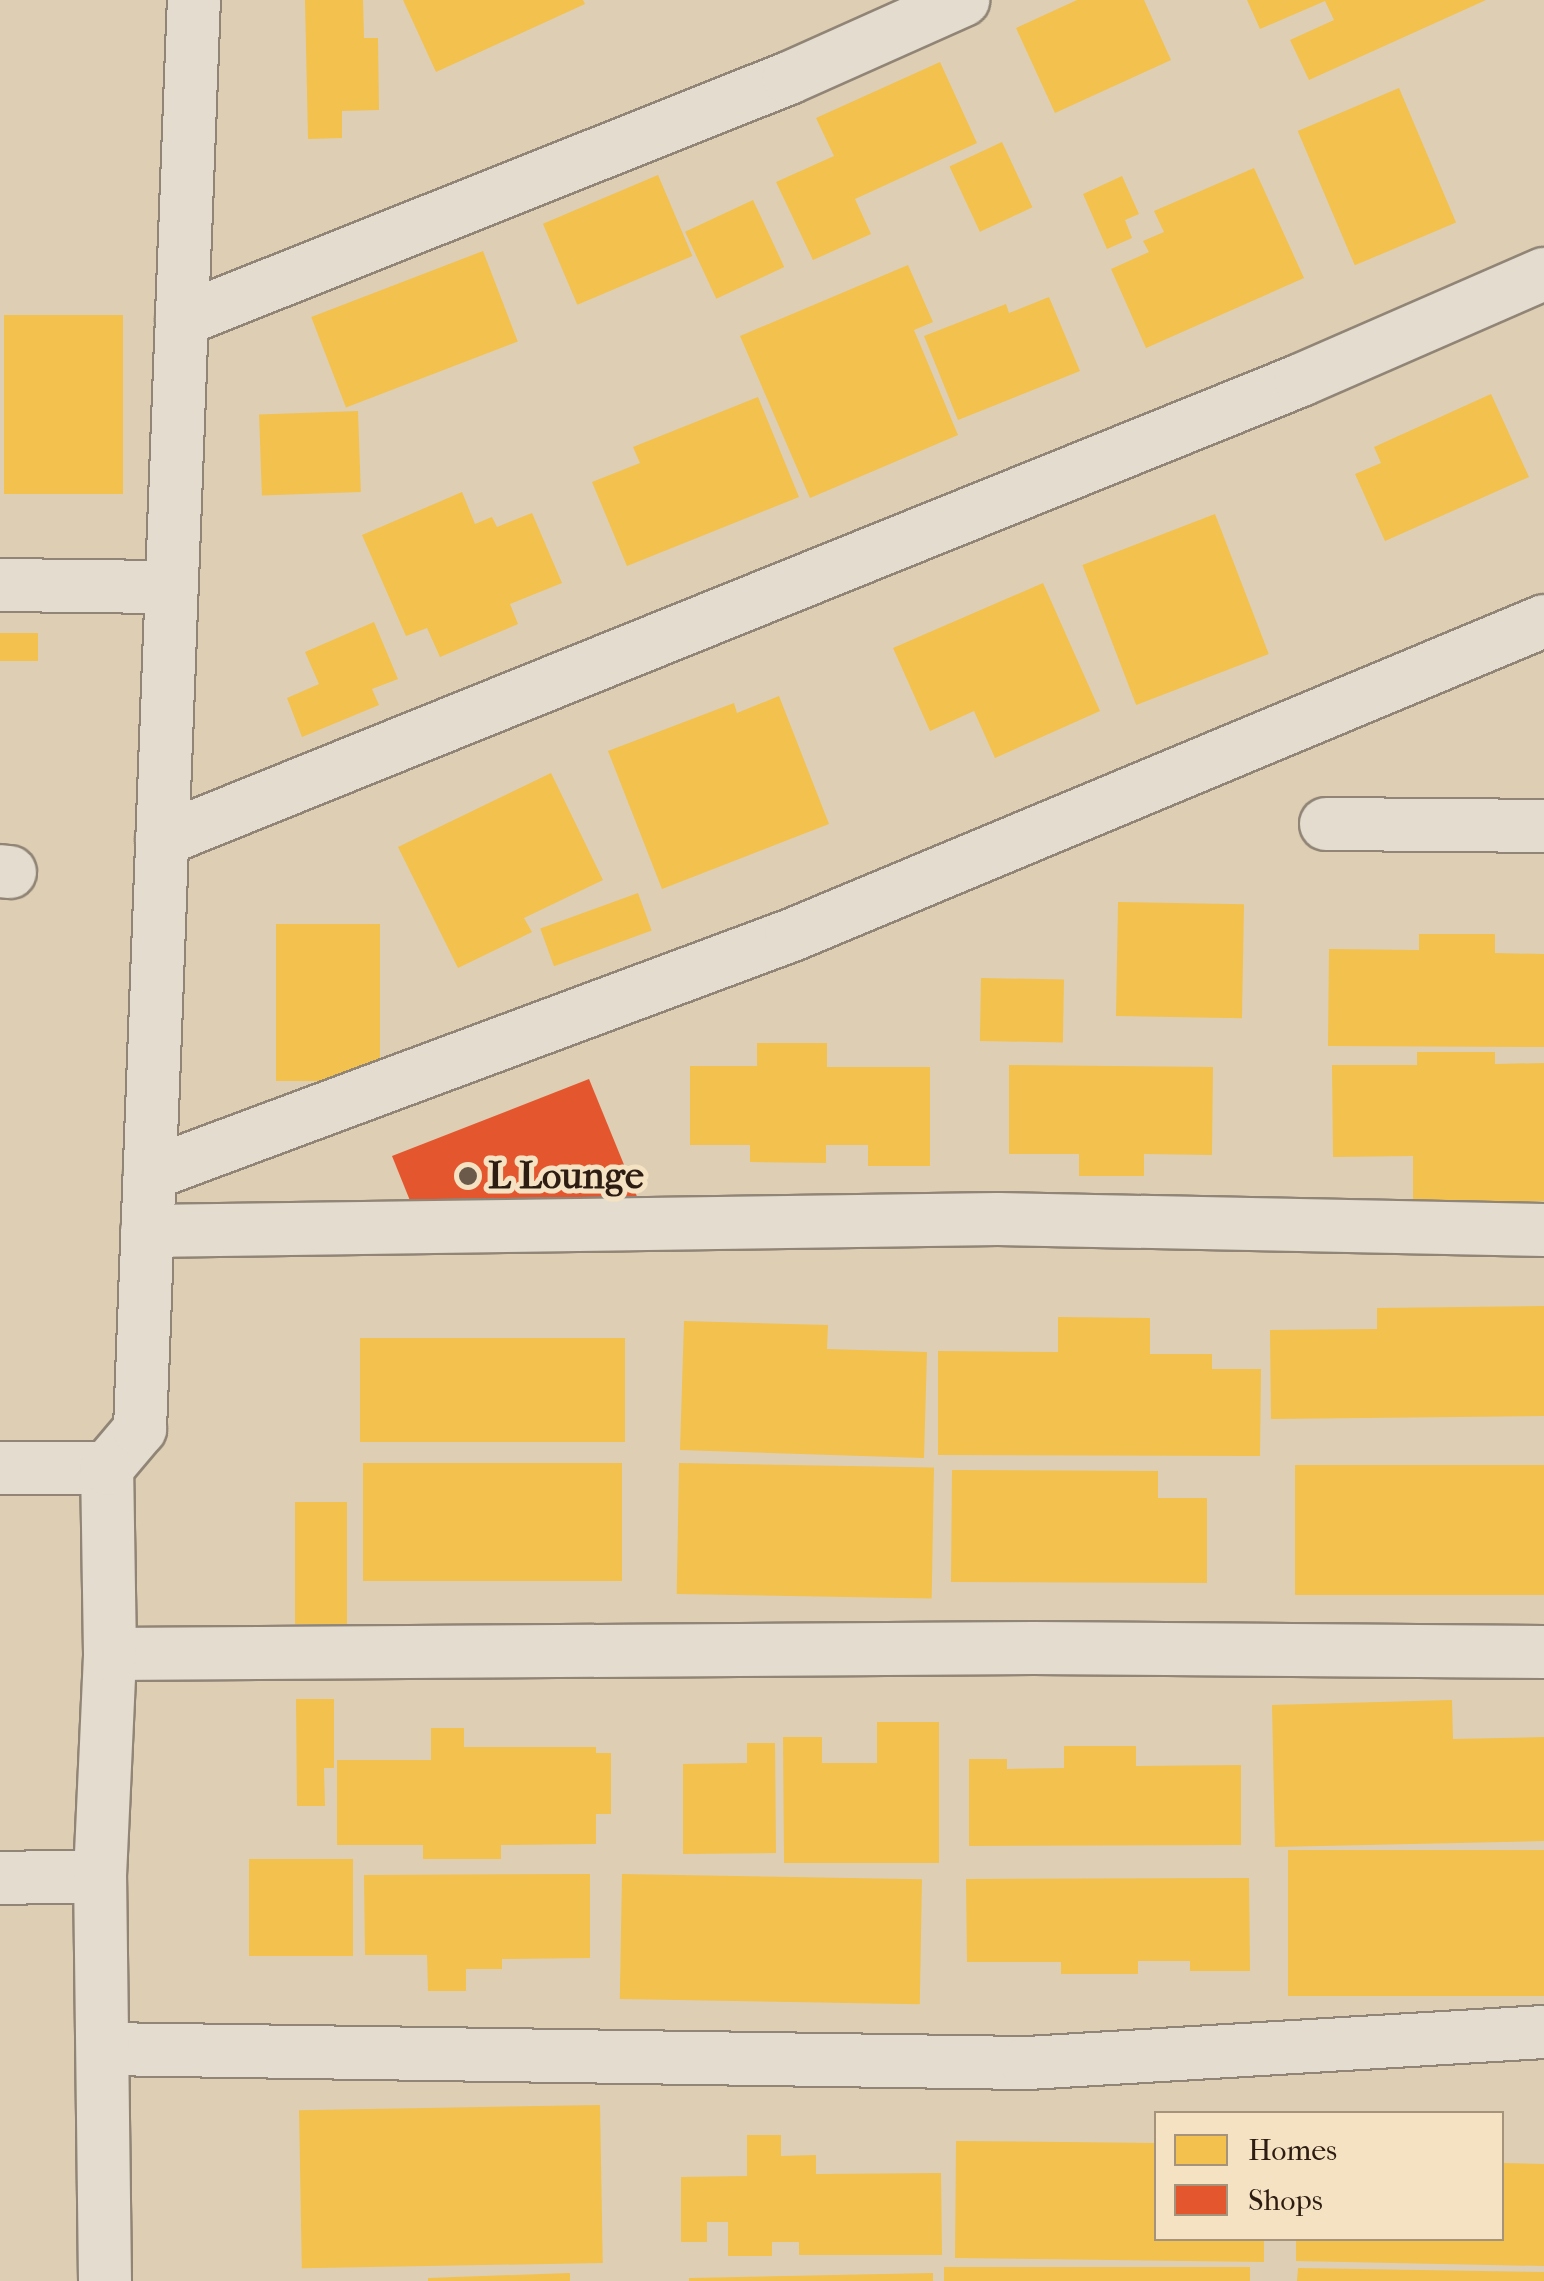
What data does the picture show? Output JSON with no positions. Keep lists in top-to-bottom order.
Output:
{
  "places": ["L Lounge"],
  "legend": ["Homes", "Shops"]
}
